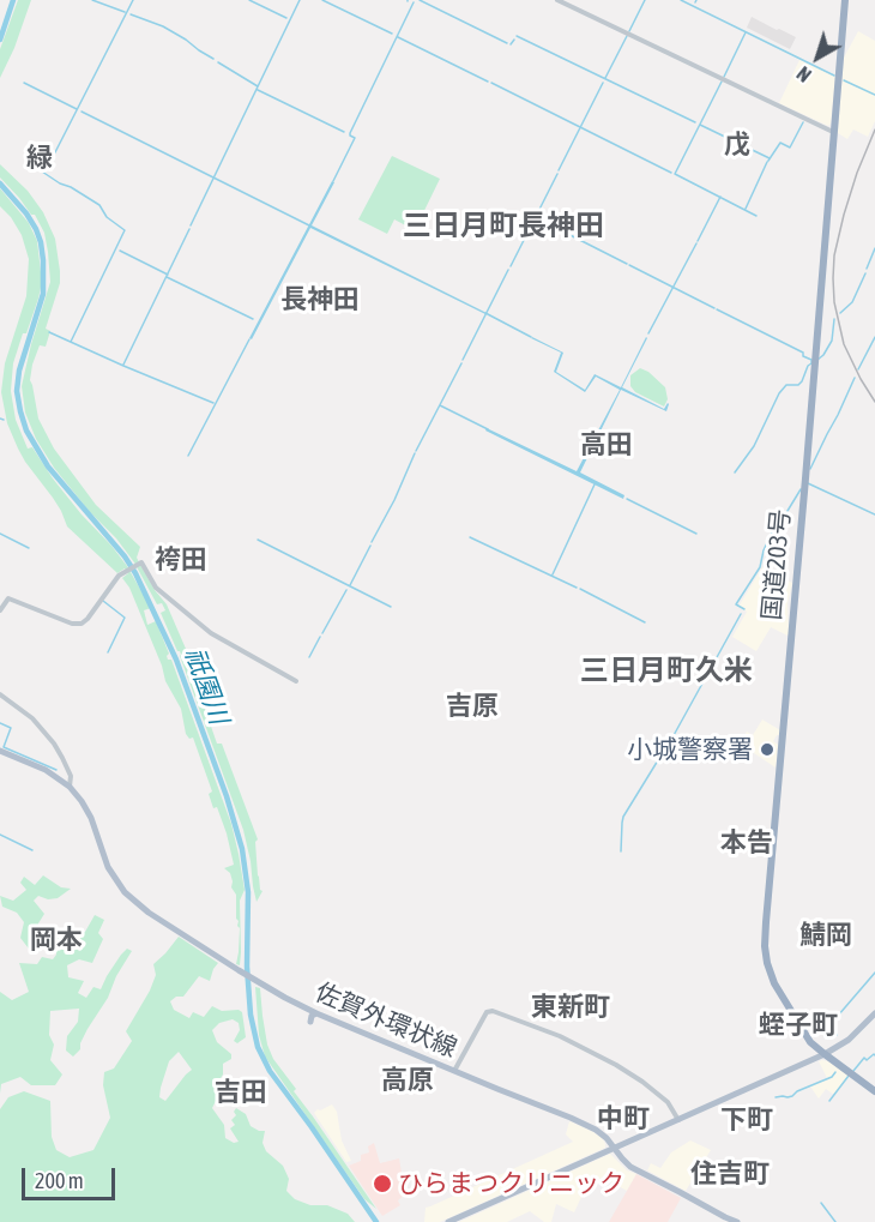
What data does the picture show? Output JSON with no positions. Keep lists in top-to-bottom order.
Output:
{
  "streets": {
    "highway": ["国道203号"],
    "main road": ["佐賀外環状線"]
  },
  "districts": [
    "戊",
    "緑",
    "三日月町長神田",
    "長神田",
    "高田",
    "袴田",
    "三日月町久米",
    "吉原",
    "本告",
    "鯖岡",
    "岡本",
    "東新町",
    "蛭子町",
    "高原",
    "吉田",
    "中町",
    "下町",
    "住吉町"
  ],
  "water": ["祇園川"],
  "places": ["小城警察署", "ひらまつクリニック"],
  "scale_bar": "200 m",
  "north": "bottom left"
}
